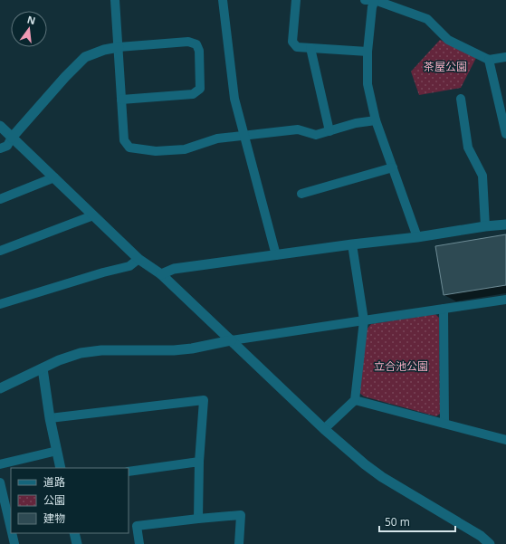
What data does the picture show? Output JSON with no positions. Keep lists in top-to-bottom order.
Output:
{
  "parks": ["茶屋公園", "立合池公園"],
  "legend": ["道路", "公園", "建物"],
  "scale_bar": "50 m",
  "north": "top"
}
